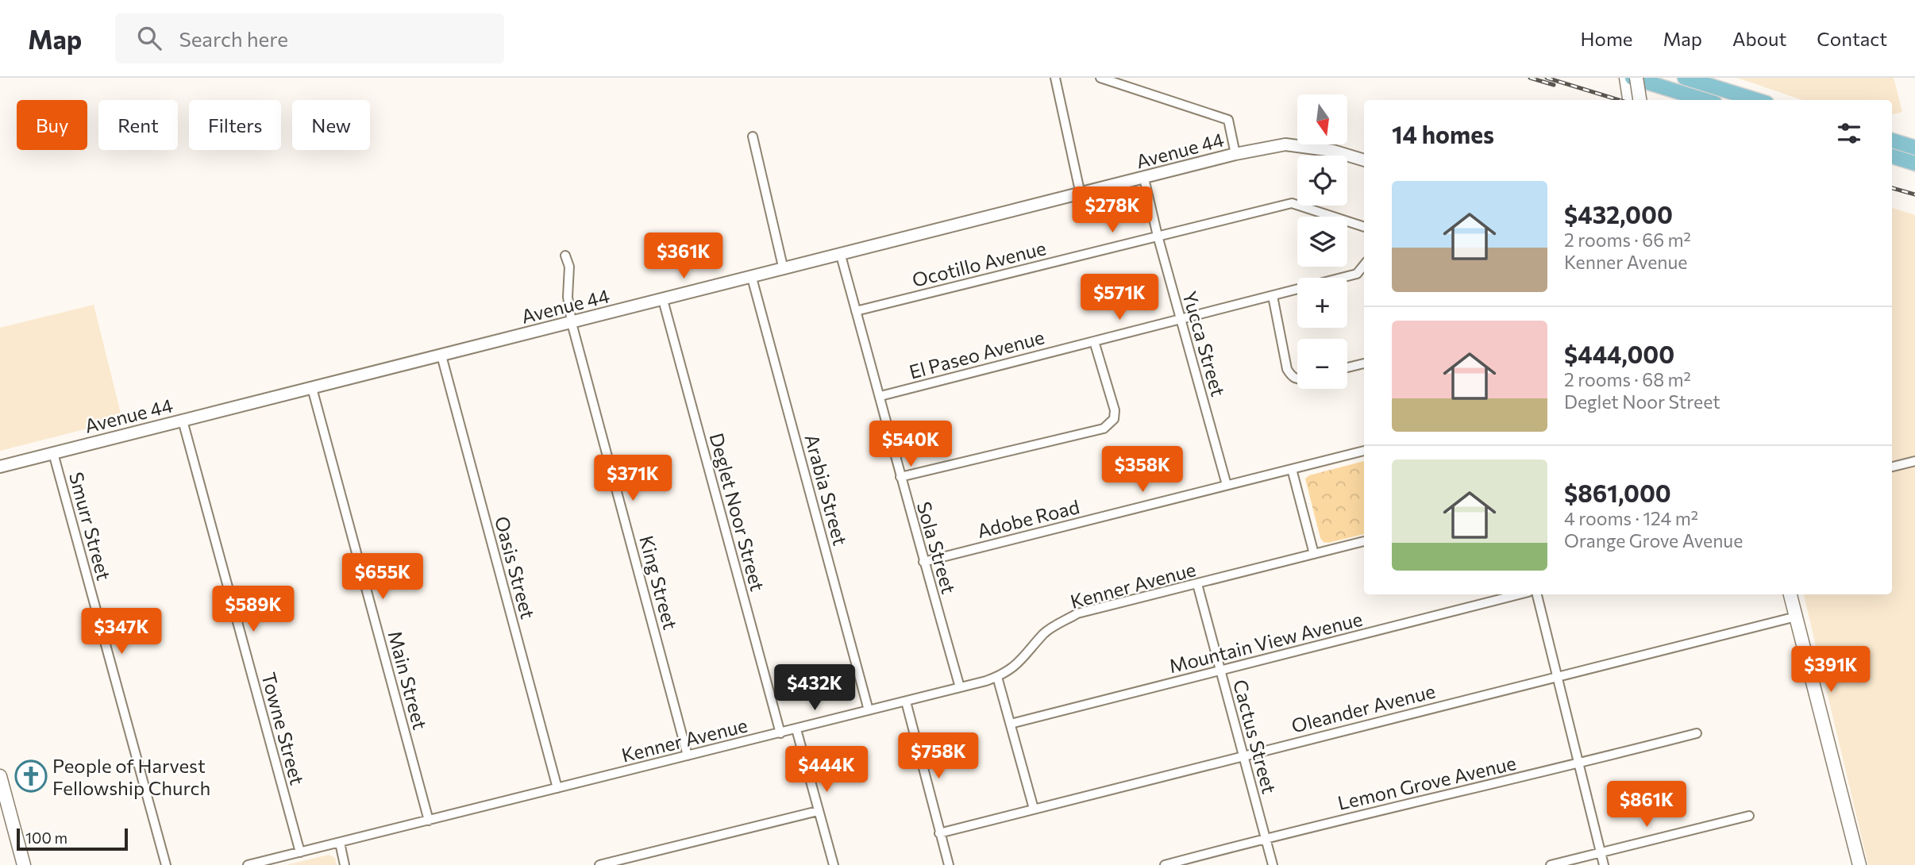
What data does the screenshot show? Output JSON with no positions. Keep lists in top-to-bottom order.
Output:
{
  "streets": {
    "street": [
      "Avenue 44",
      "Ocotillo Avenue",
      "Yucca Street",
      "El Paseo Avenue",
      "Arabia Street",
      "Deglet Noor Street",
      "Adobe Road",
      "Smurr Street",
      "Sola Street",
      "Oasis Street",
      "King Street",
      "Kenner Avenue",
      "Mountain View Avenue",
      "Main Street",
      "Oleander Avenue",
      "Towne Street",
      "Cactus Street",
      "Lemon Grove Avenue"
    ]
  },
  "crossings": [
    ["Avenue 44", "Yucca Street"],
    ["Avenue 44", "Arabia Street"],
    ["Avenue 44", "Deglet Noor Street"],
    ["Avenue 44", "Smurr Street"],
    ["Avenue 44", "Sola Street"],
    ["Avenue 44", "Oasis Street"],
    ["Avenue 44", "King Street"],
    ["Avenue 44", "Main Street"],
    ["Avenue 44", "Towne Street"],
    ["Ocotillo Avenue", "Yucca Street"],
    ["Ocotillo Avenue", "Sola Street"],
    ["Yucca Street", "El Paseo Avenue"],
    ["Yucca Street", "Adobe Road"],
    ["El Paseo Avenue", "Sola Street"],
    ["Arabia Street", "Kenner Avenue"],
    ["Deglet Noor Street", "Kenner Avenue"],
    ["Adobe Road", "Sola Street"],
    ["Sola Street", "Kenner Avenue"],
    ["Oasis Street", "Kenner Avenue"],
    ["King Street", "Kenner Avenue"],
    ["Kenner Avenue", "Main Street"],
    ["Kenner Avenue", "Towne Street"],
    ["Kenner Avenue", "Cactus Street"],
    ["Mountain View Avenue", "Cactus Street"],
    ["Oleander Avenue", "Cactus Street"],
    ["Cactus Street", "Lemon Grove Avenue"]
  ],
  "places": {
    "church": ["People of Harvest Fellowship Church"]
  },
  "scale_bar": "100 m",
  "north": "bottom",
  "page": {
    "header": "Map",
    "search": "Search here",
    "nav": [
      "Home",
      "Map",
      "About",
      "Contact"
    ],
    "map_buttons": ["+", "−"],
    "chip": [
      "Buy",
      "Rent",
      "Filters",
      "New"
    ],
    "heading": "14 homes",
    "list": [
      {
        "name": "$432,000",
        "note": "2 rooms · 66 m² · Kenner Avenue"
      },
      {
        "name": "$444,000",
        "note": "2 rooms · 68 m² · Deglet Noor Street"
      },
      {
        "name": "$861,000",
        "note": "4 rooms · 124 m² · Orange Grove Avenue"
      }
    ],
    "price": [
      "$278K",
      "$361K",
      "$571K",
      "$540K",
      "$358K",
      "$371K",
      "$655K",
      "$589K",
      "$347K",
      "$391K",
      "$432K",
      "$758K",
      "$444K",
      "$861K"
    ],
    "scale": "100 m"
  }
}
